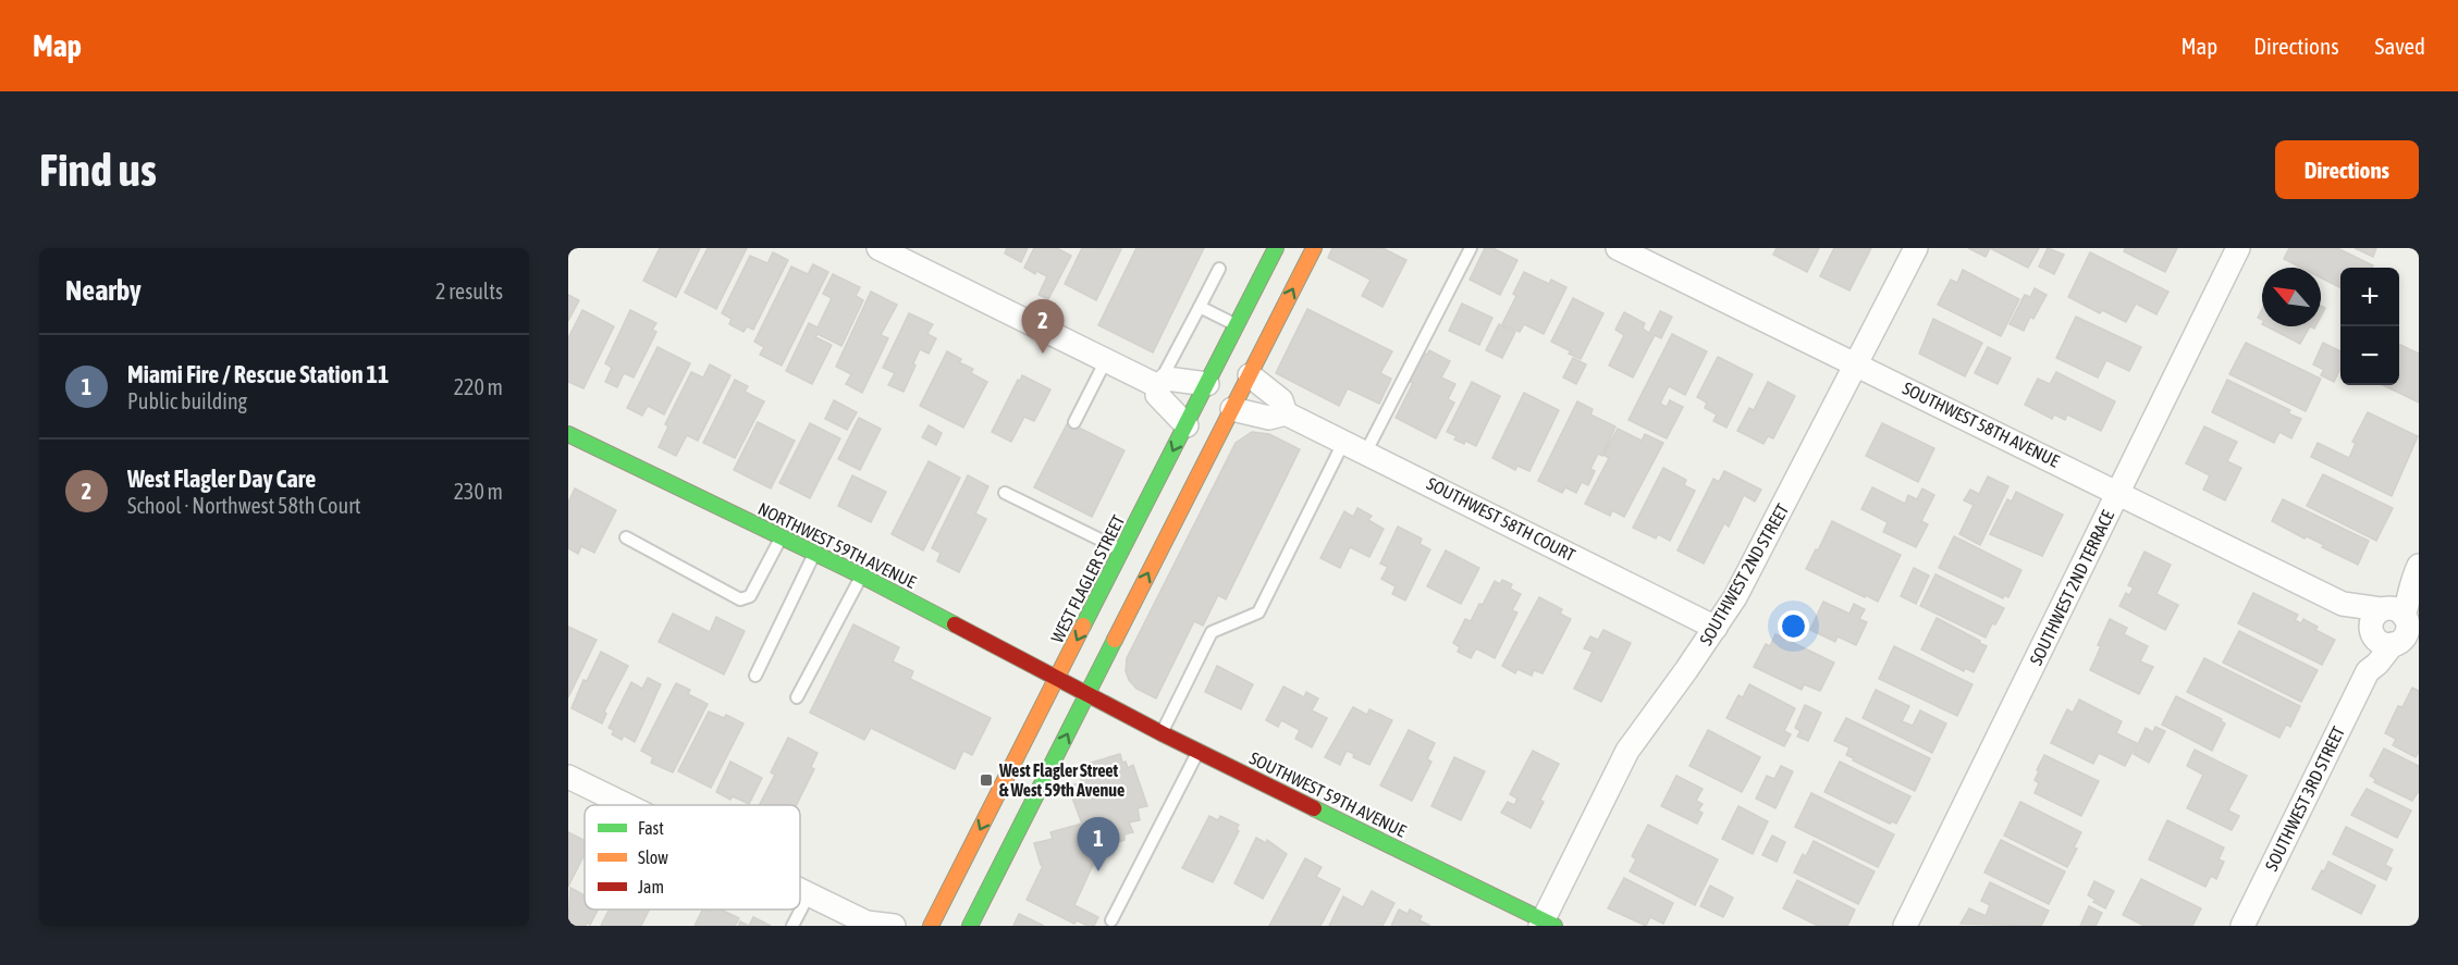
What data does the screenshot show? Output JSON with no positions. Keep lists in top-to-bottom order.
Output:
{
  "streets": {
    "main road": ["NORTHWEST 59TH AVENUE", "WEST FLAGLER STREET", "SOUTHWEST 59TH AVENUE"],
    "street": [
      "SOUTHWEST 58TH AVENUE",
      "SOUTHWEST 58TH COURT",
      "SOUTHWEST 2ND STREET",
      "SOUTHWEST 2ND TERRACE",
      "SOUTHWEST 3RD STREET"
    ]
  },
  "crossings": [
    ["SOUTHWEST 58TH AVENUE", "SOUTHWEST 2ND STREET"],
    ["SOUTHWEST 58TH AVENUE", "SOUTHWEST 2ND TERRACE"],
    ["SOUTHWEST 58TH AVENUE", "SOUTHWEST 3RD STREET"],
    ["SOUTHWEST 58TH COURT", "SOUTHWEST 2ND STREET"],
    ["NORTHWEST 59TH AVENUE", "WEST FLAGLER STREET"],
    ["NORTHWEST 59TH AVENUE", "SOUTHWEST 59TH AVENUE"],
    ["SOUTHWEST 2ND STREET", "SOUTHWEST 59TH AVENUE"]
  ],
  "places": {
    "transit": ["West Flagler Street & West 59th Avenue"]
  },
  "legend": ["Fast", "Slow", "Jam"],
  "north": "top left",
  "page": {
    "header": "Map",
    "nav": ["Map", "Directions", "Saved"],
    "buttons": "Directions",
    "title": "Find us",
    "heading": ["Nearby", "2 results"],
    "map_buttons": ["+", "−"],
    "pins": ["2", "1"],
    "list": [
      {
        "mark": "1",
        "name": "Miami Fire / Rescue Station 11",
        "note": "Public building",
        "value": "220 m"
      },
      {
        "mark": "2",
        "name": "West Flagler Day Care",
        "note": "School · Northwest 58th Court",
        "value": "230 m"
      }
    ]
  }
}
